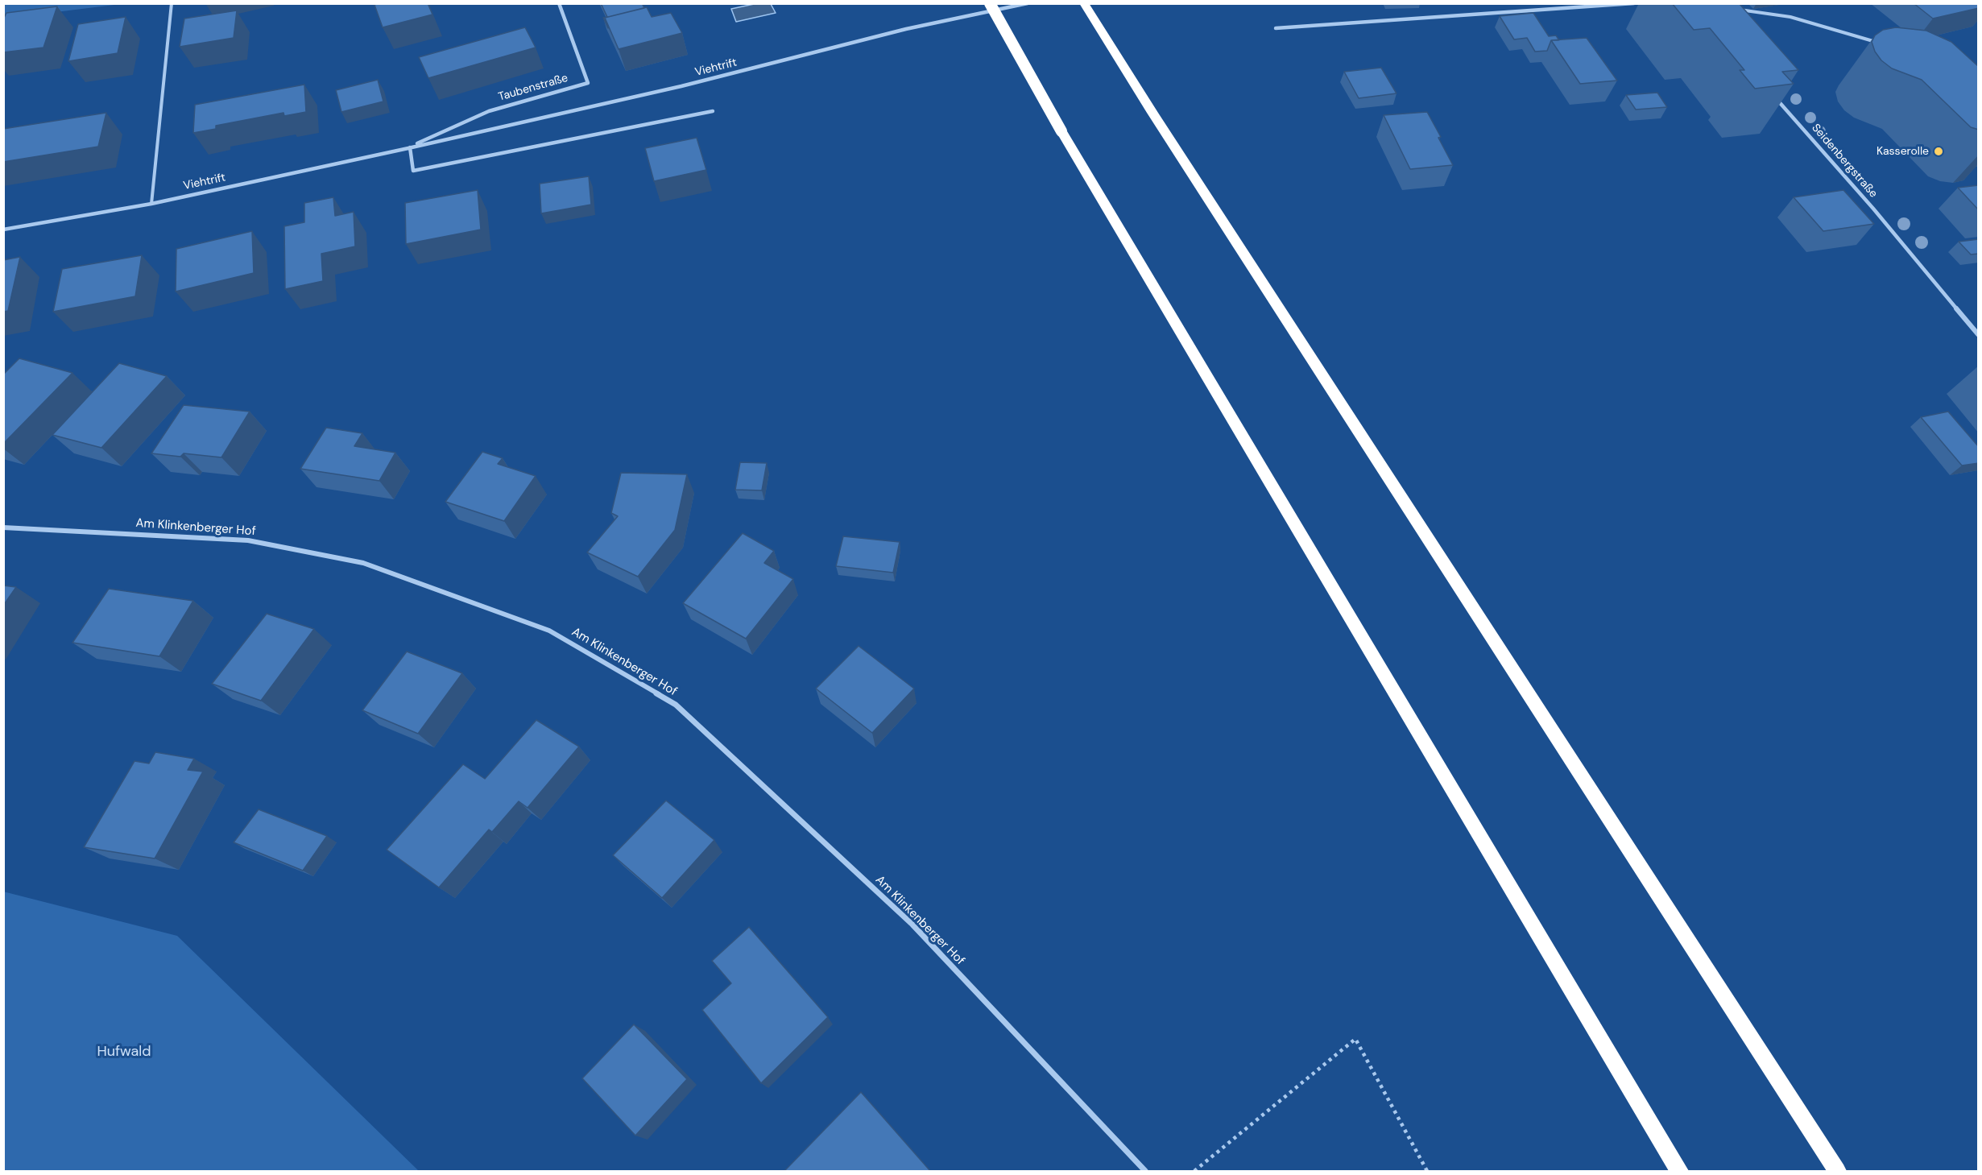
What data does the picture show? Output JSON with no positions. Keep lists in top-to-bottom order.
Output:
{
  "streets": {
    "street": [
      "Viehtrift",
      "Taubenstraße",
      "Seidenbergstraße",
      "Am Klinkenberger Hof"
    ]
  },
  "crossings": [
    ["Viehtrift", "Taubenstraße"]
  ],
  "parks": ["Hufwald"],
  "places": ["Kasserolle"]
}
